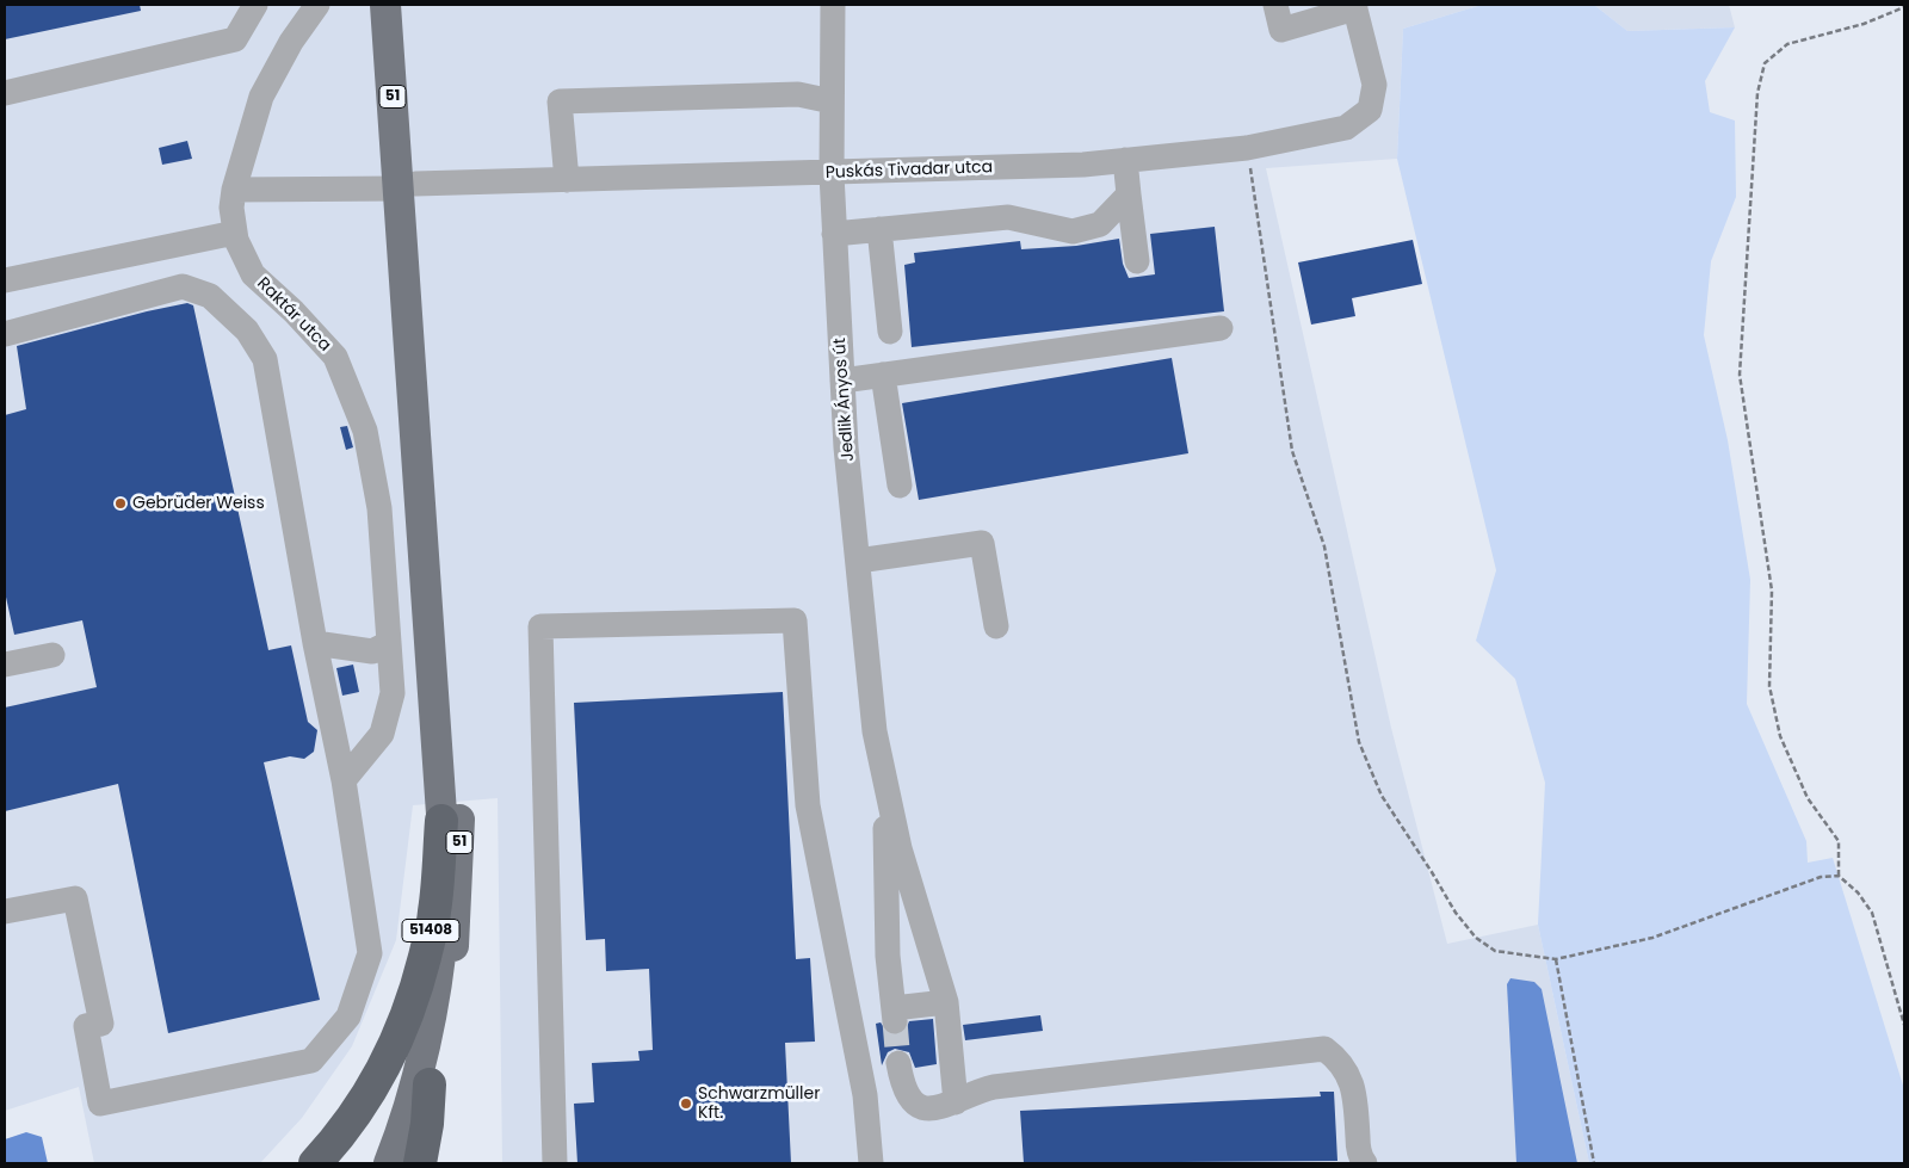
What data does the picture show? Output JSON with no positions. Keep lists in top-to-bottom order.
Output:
{
  "streets": {
    "highway": ["51408"],
    "main road": ["51"],
    "street": ["Puskás Tivadar utca", "Raktár utca", "Jedlik Ányos út"]
  },
  "crossings": [
    ["51", "Puskás Tivadar utca"],
    ["51", "51408"],
    ["Puskás Tivadar utca", "Raktár utca"],
    ["Puskás Tivadar utca", "Jedlik Ányos út"]
  ],
  "places": ["Gebrüder Weiss", "Schwarzmüller Kft."]
}
